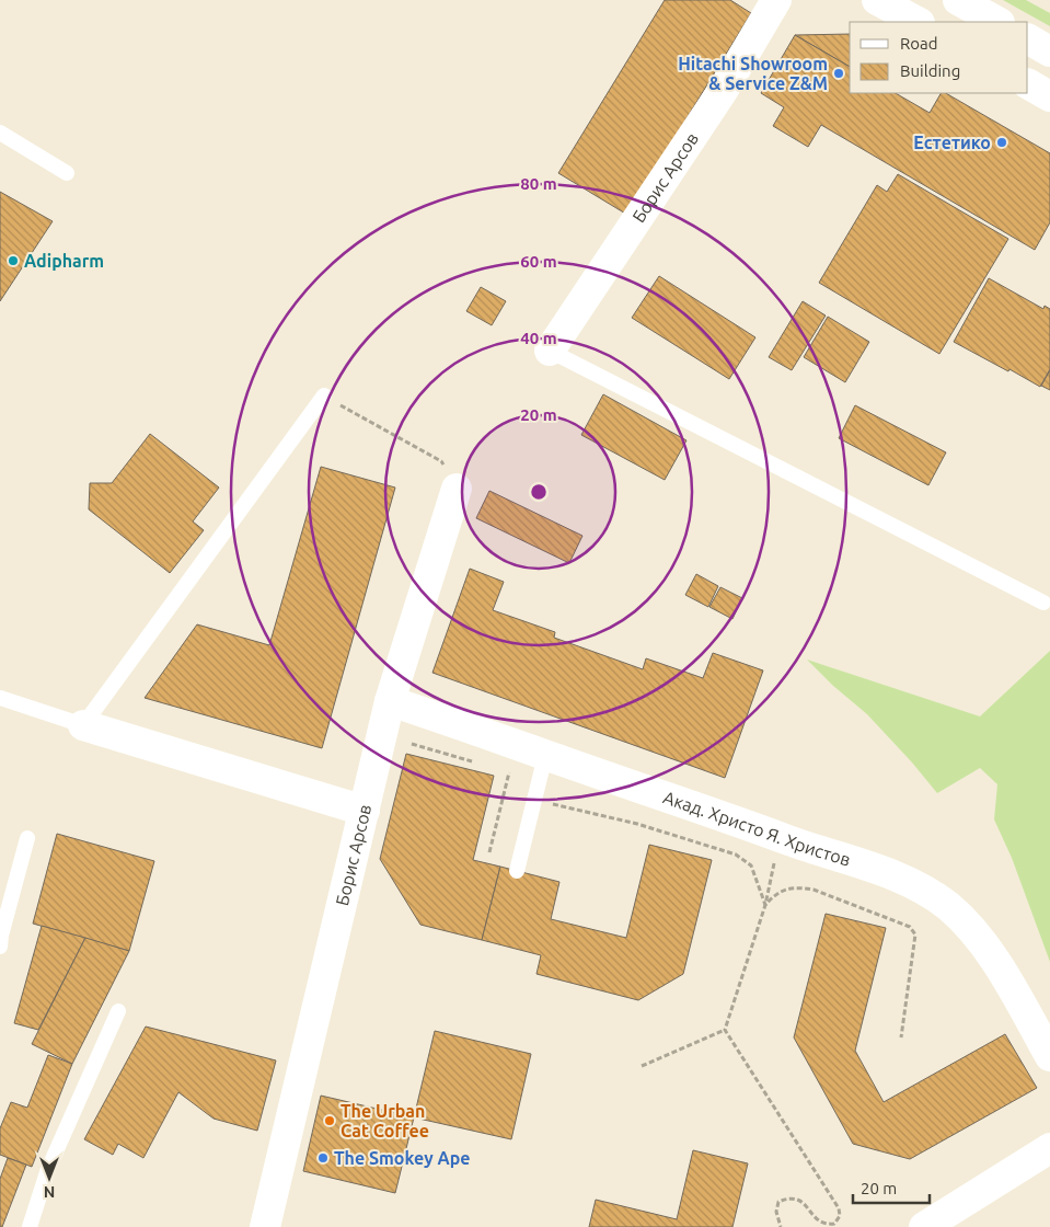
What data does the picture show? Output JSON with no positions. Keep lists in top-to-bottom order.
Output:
{
  "streets": {
    "main road": ["Борис Арсов", "Акад. Христо Я. Христов"]
  },
  "crossings": [
    ["Борис Арсов", "Акад. Христо Я. Христов"]
  ],
  "places": [
    "Hitachi Showroom & Service Z&M",
    "Естетико",
    "Adipharm",
    "The Urban Cat Coffee",
    "The Smokey Ape"
  ],
  "legend": ["Road", "Building"],
  "scale_bar": "20 m",
  "north": "bottom",
  "rings": [
    "80 m",
    "60 m",
    "40 m",
    "20 m"
  ]
}
